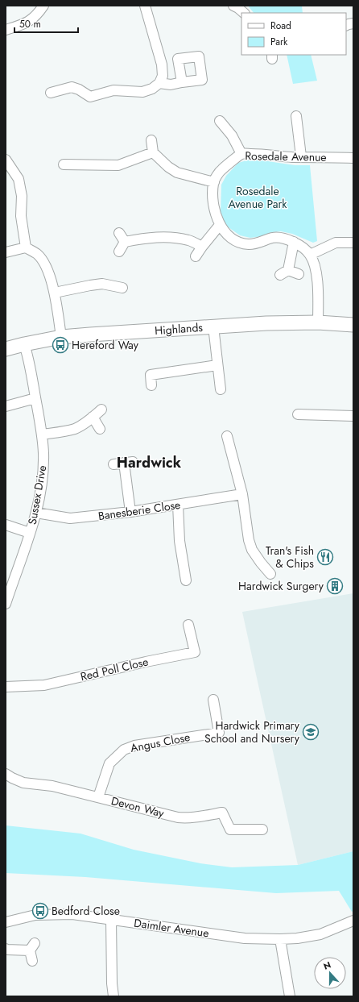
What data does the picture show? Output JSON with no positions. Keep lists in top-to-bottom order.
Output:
{
  "streets": {
    "street": [
      "Rosedale Avenue",
      "Highlands",
      "Sussex Drive",
      "Banesberie Close",
      "Red Poll Close",
      "Angus Close",
      "Devon Way",
      "Daimler Avenue"
    ]
  },
  "crossings": [
    ["Rosedale Avenue", "Highlands"],
    ["Highlands", "Sussex Drive"],
    ["Sussex Drive", "Banesberie Close"],
    ["Angus Close", "Devon Way"]
  ],
  "districts": ["Hardwick"],
  "parks": ["Rosedale Avenue Park"],
  "places": {
    "bus stop": ["Hereford Way", "Bedford Close"],
    "restaurant": ["Tran's Fish & Chips"],
    "building": ["Hardwick Surgery"],
    "school or university": ["Hardwick Primary School and Nursery"]
  },
  "legend": ["Road", "Park"],
  "scale_bar": "50 m",
  "north": "top"
}
